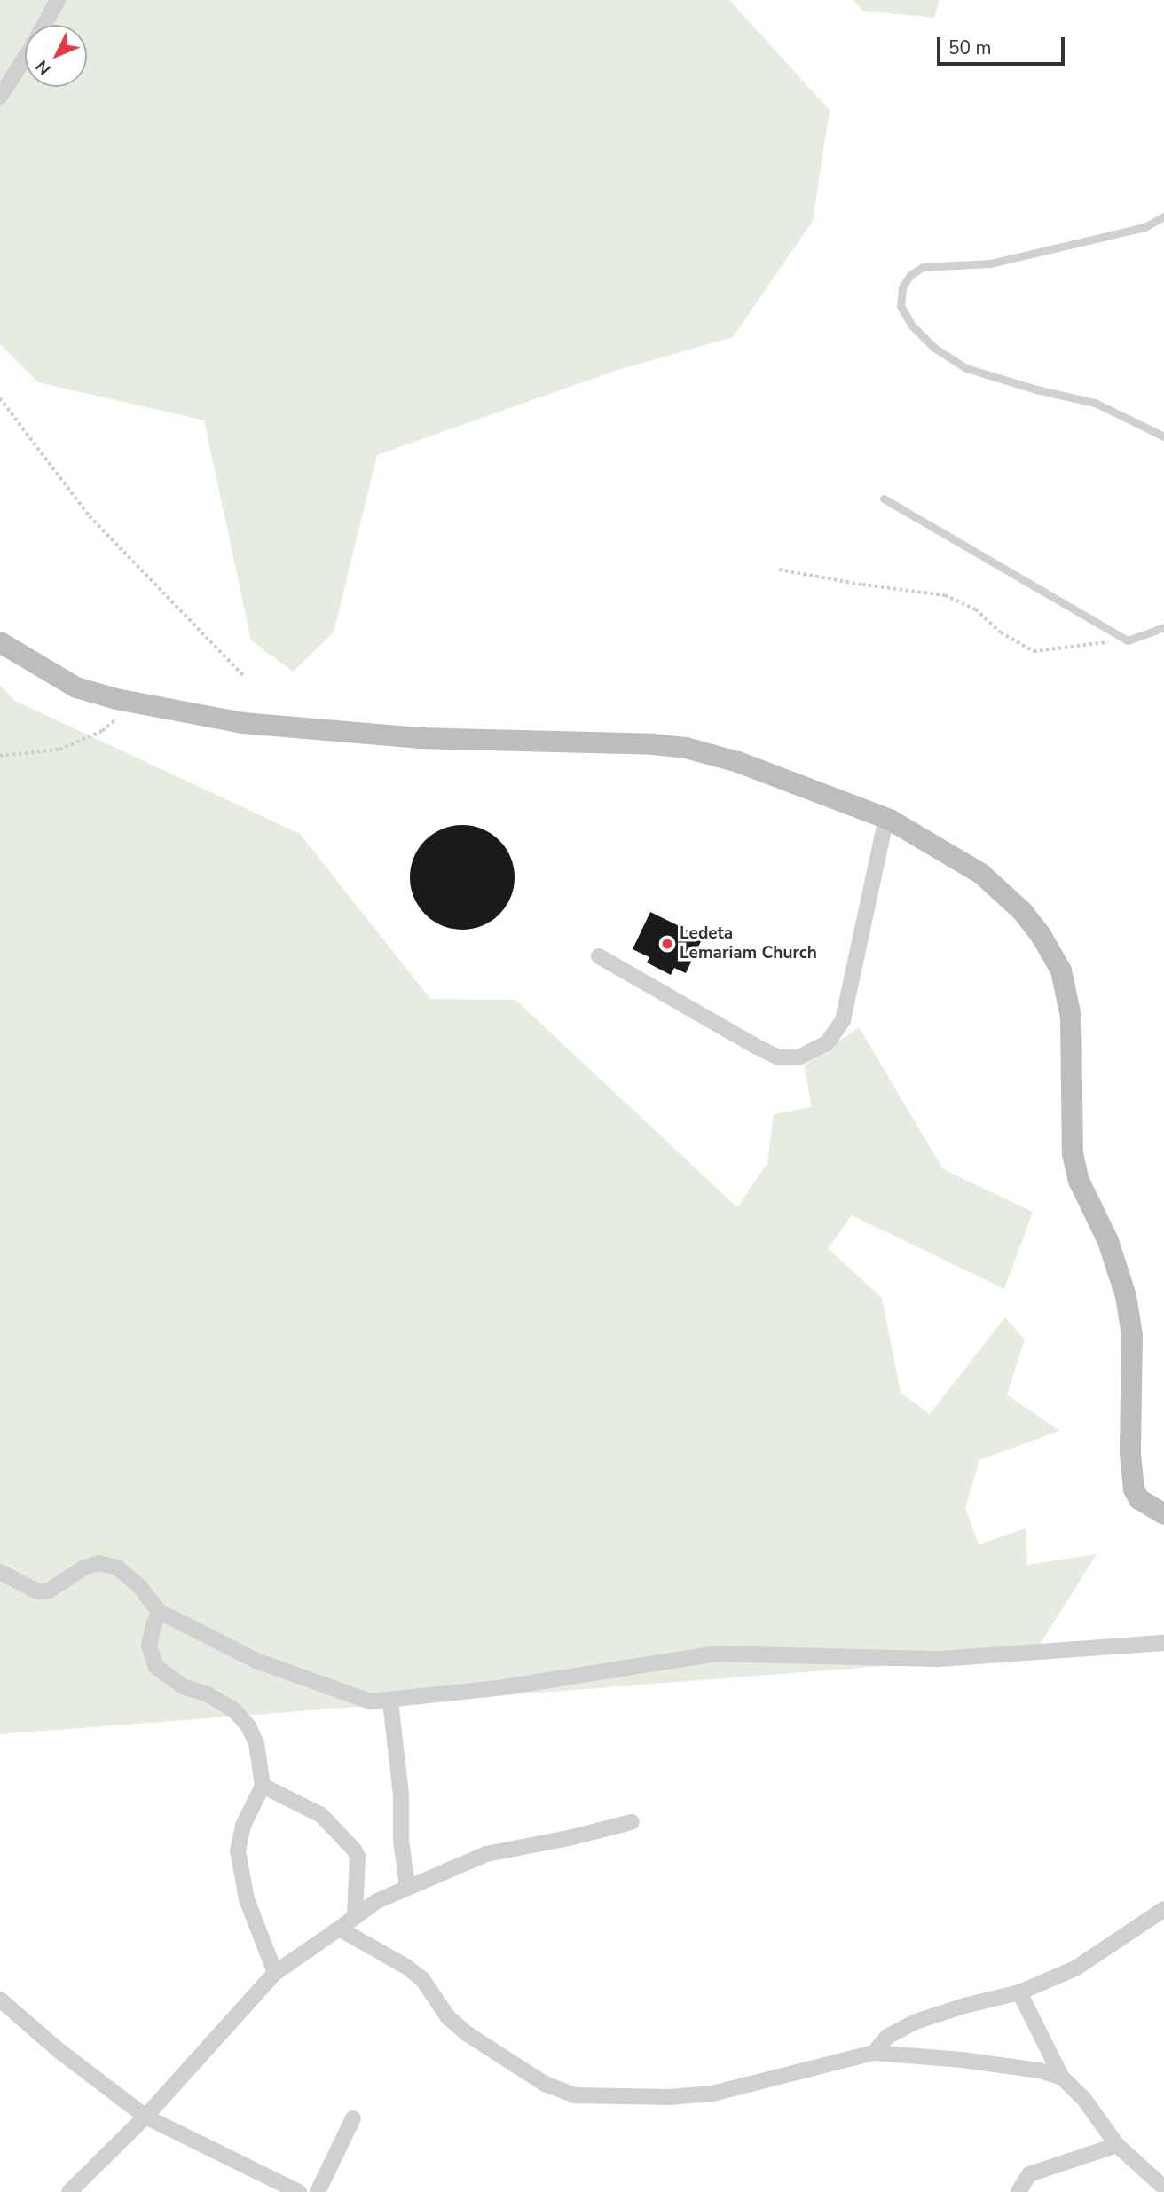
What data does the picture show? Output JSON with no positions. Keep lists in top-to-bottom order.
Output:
{
  "places": ["Ledeta Lemariam Church"],
  "scale_bar": "50 m",
  "north": "bottom left"
}
